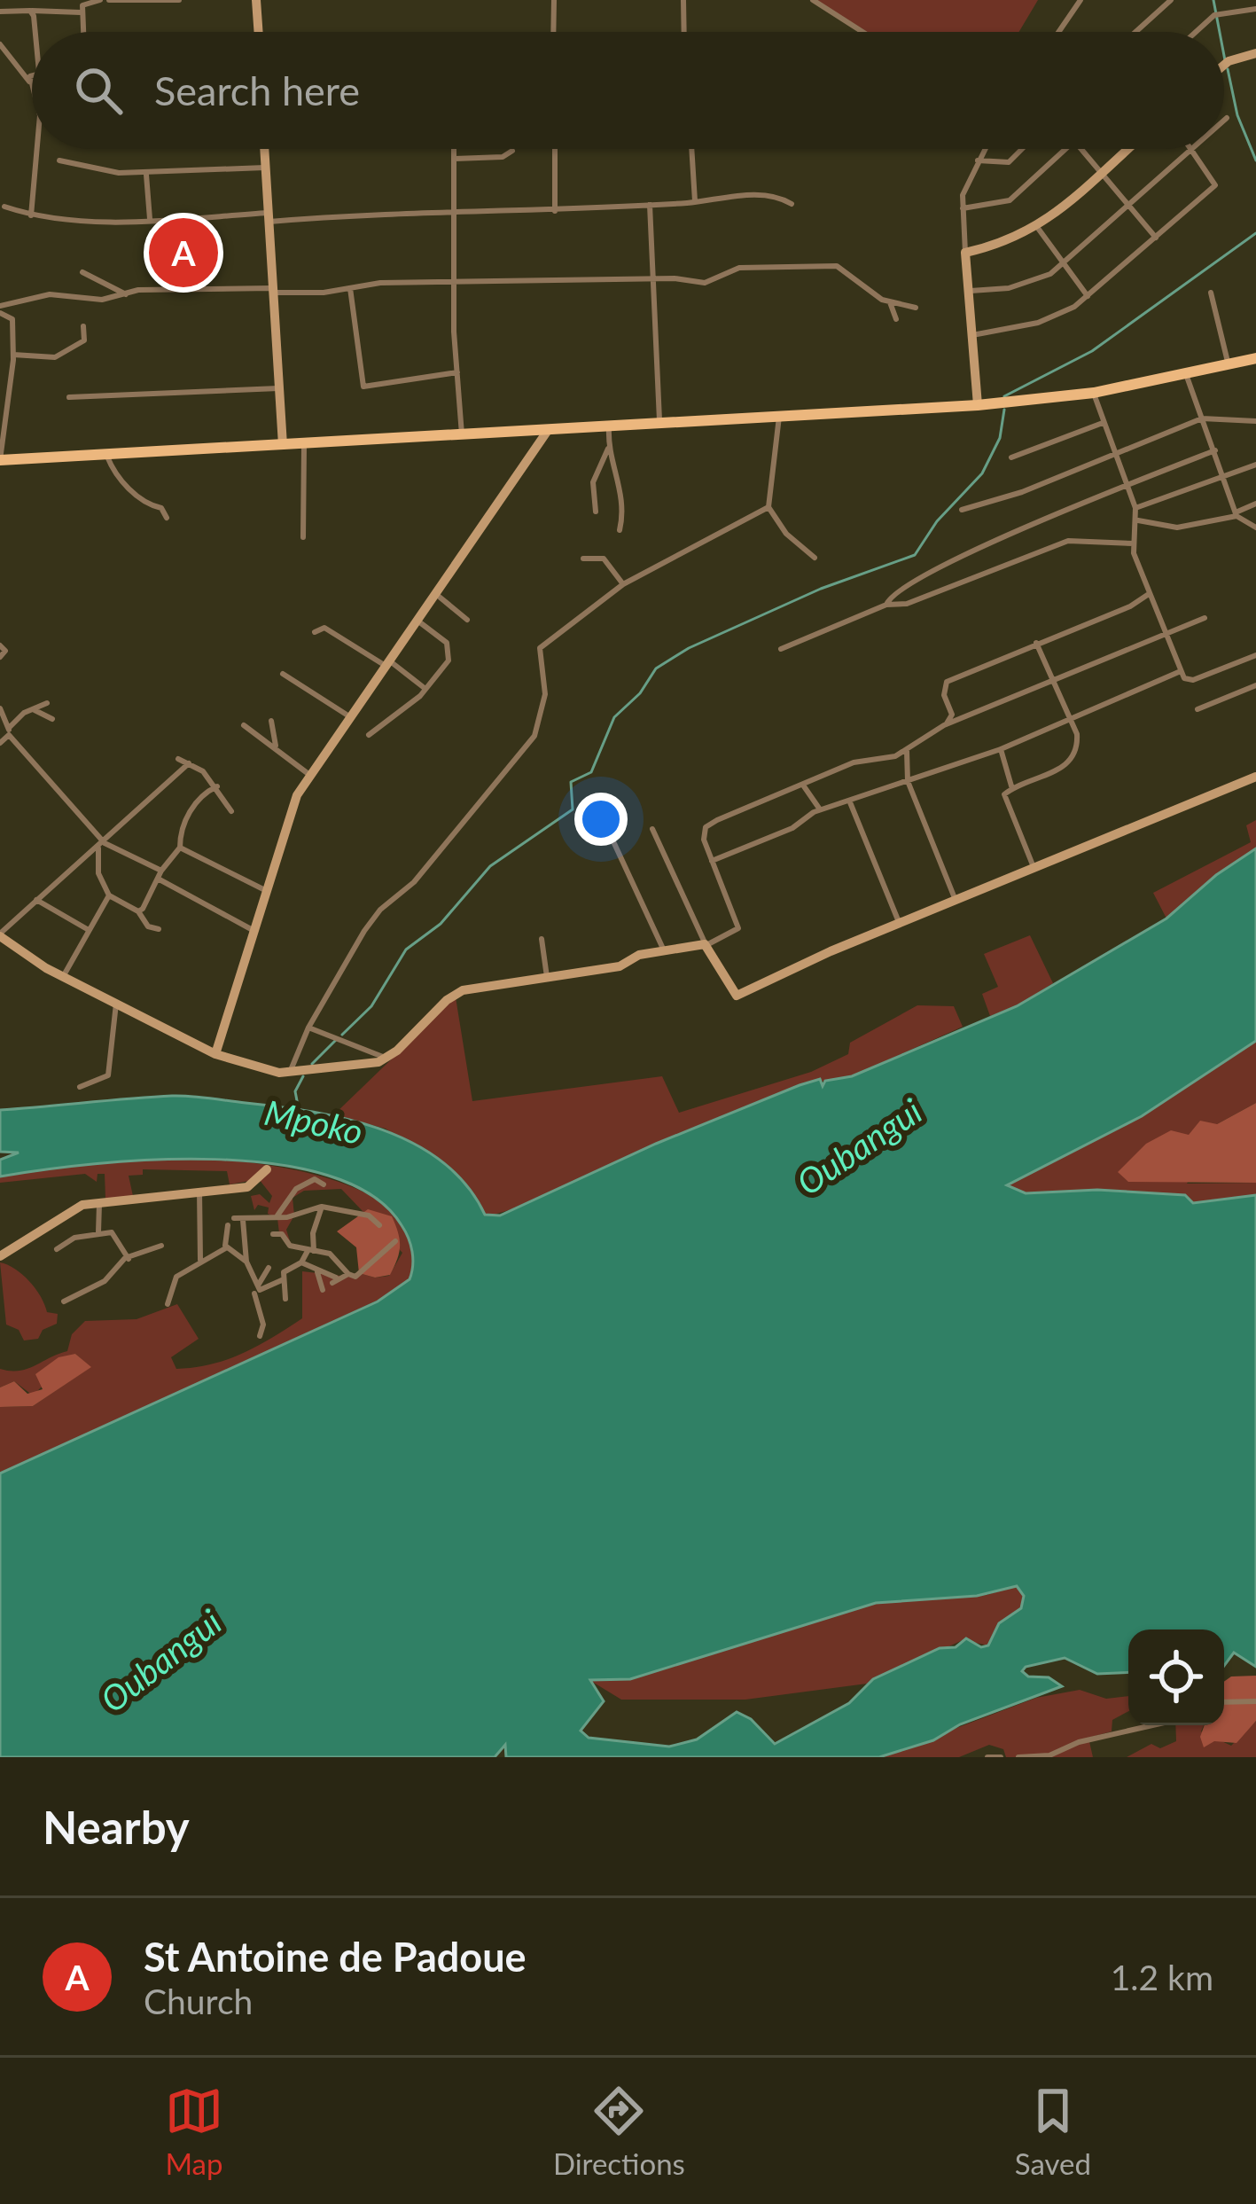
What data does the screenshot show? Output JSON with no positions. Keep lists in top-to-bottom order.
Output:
{
  "water": ["Mpoko", "Oubangui"],
  "page": {
    "search": "Search here",
    "pins": "A",
    "heading": "Nearby",
    "list": [
      {
        "mark": "A",
        "name": "St Antoine de Padoue",
        "note": "Church",
        "value": "1.2 km"
      }
    ],
    "nav": ["Map", "Directions", "Saved"]
  }
}
